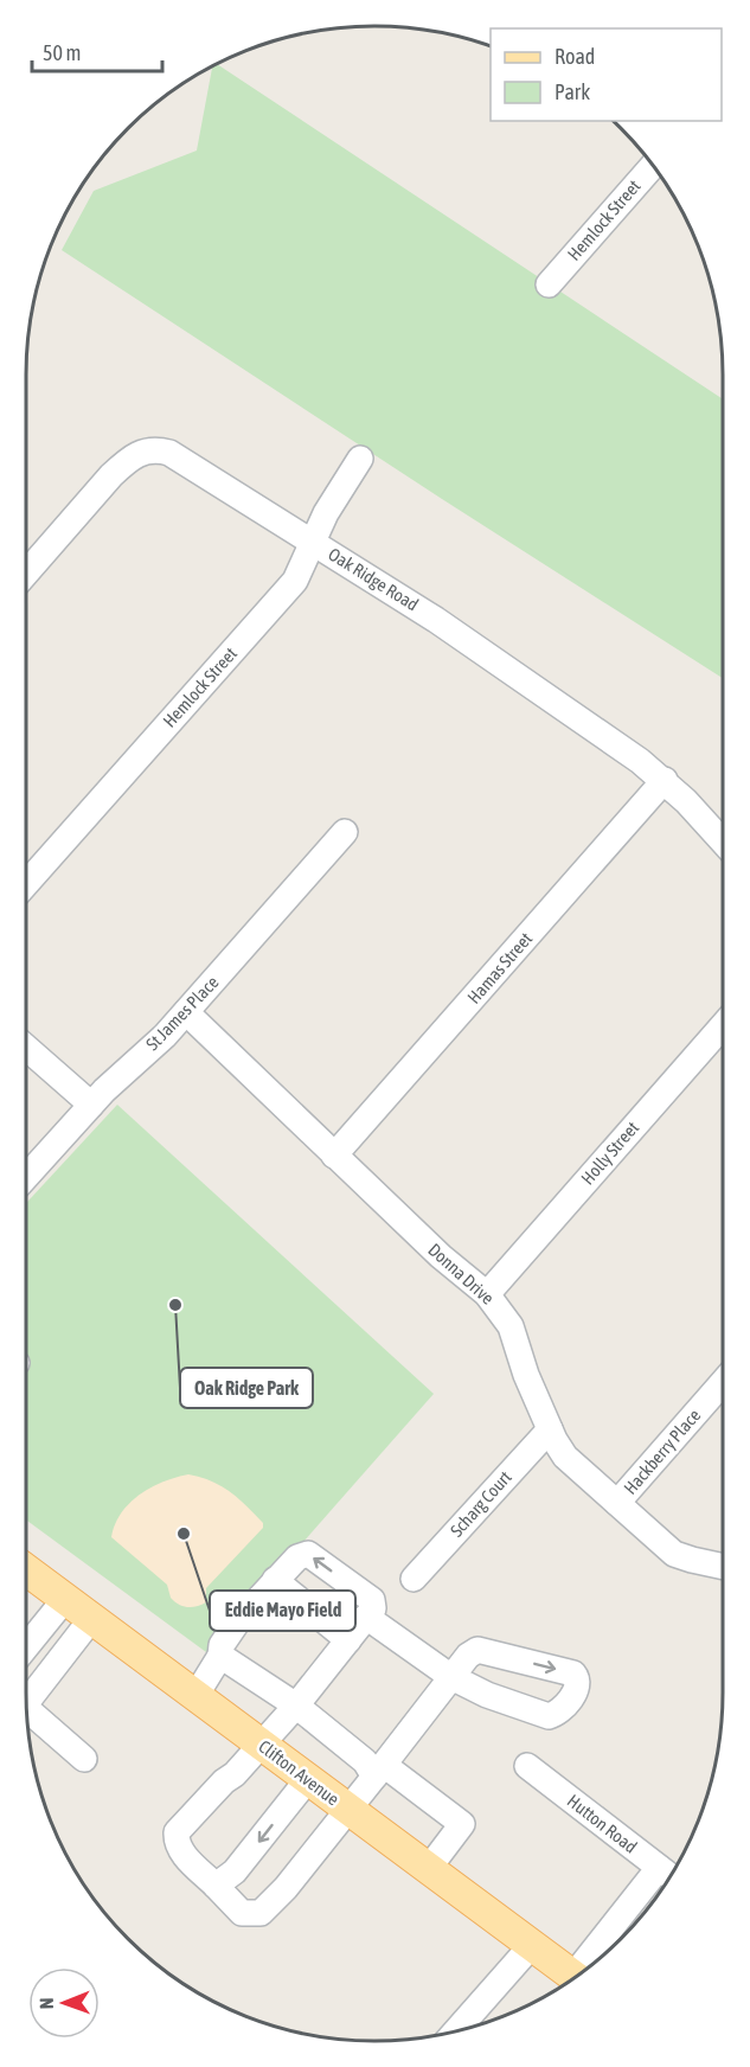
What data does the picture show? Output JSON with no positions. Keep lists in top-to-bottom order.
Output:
{
  "streets": {
    "main road": ["Clifton Avenue"],
    "street": [
      "Hemlock Street",
      "Oak Ridge Road",
      "Hamas Street",
      "St James Place",
      "Holly Street",
      "Donna Drive",
      "Hackberry Place",
      "Scharg Court",
      "Hutton Road"
    ]
  },
  "crossings": [
    ["Hemlock Street", "Oak Ridge Road"],
    ["Oak Ridge Road", "Hamas Street"],
    ["Hamas Street", "Donna Drive"],
    ["St James Place", "Donna Drive"],
    ["Holly Street", "Donna Drive"],
    ["Donna Drive", "Hackberry Place"],
    ["Donna Drive", "Scharg Court"]
  ],
  "places": ["Oak Ridge Park", "Eddie Mayo Field"],
  "legend": ["Road", "Park"],
  "scale_bar": "50 m",
  "north": "left"
}
